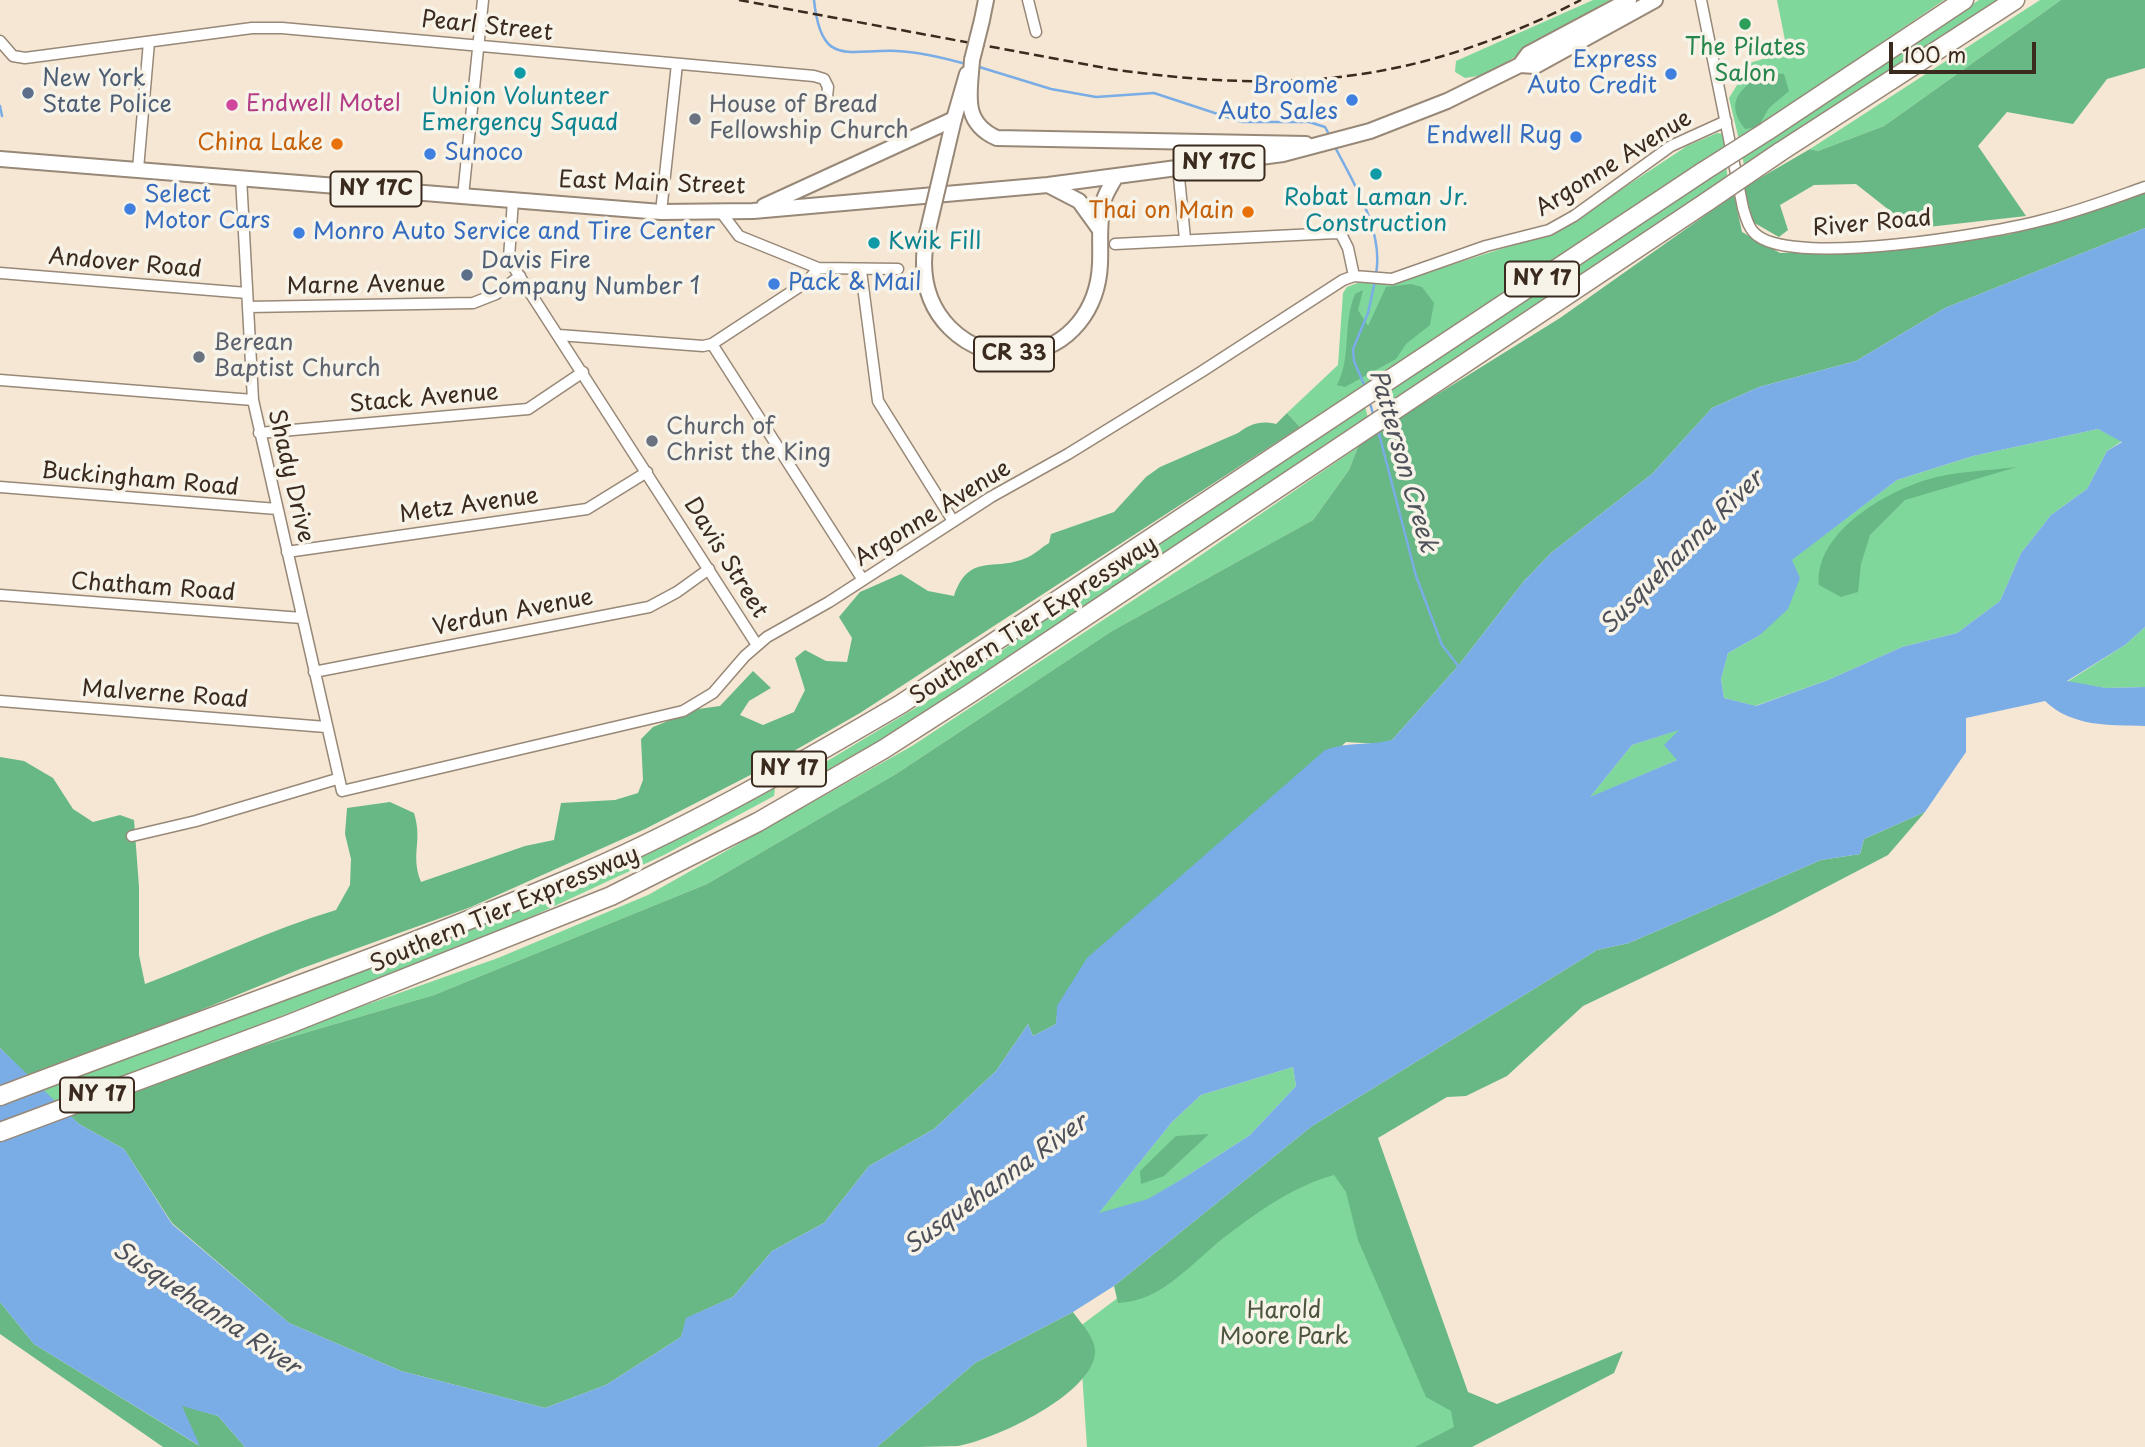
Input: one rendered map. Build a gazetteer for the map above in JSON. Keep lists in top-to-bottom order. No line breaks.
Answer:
{"streets":{"highway":["NY 17","Southern Tier Expressway"],"main road":["NY 17C","East Main Street","CR 33"],"street":["Pearl Street","Argonne Avenue","River Road","Andover Road","Marne Avenue","Stack Avenue","Shady Drive","Buckingham Road","Metz Avenue","Davis Street","Chatham Road","Verdun Avenue","Malverne Road"]},"crossings":[["NY 17C","East Main Street"],["Argonne Avenue","River Road"],["Argonne Avenue","Shady Drive"],["Argonne Avenue","Davis Street"],["East Main Street","CR 33"],["East Main Street","Shady Drive"],["East Main Street","Davis Street"],["Andover Road","Shady Drive"],["Marne Avenue","Shady Drive"],["Marne Avenue","Davis Street"],["Stack Avenue","Shady Drive"],["Stack Avenue","Davis Street"],["Shady Drive","Buckingham Road"],["Shady Drive","Metz Avenue"],["Shady Drive","Chatham Road"],["Shady Drive","Verdun Avenue"],["Shady Drive","Malverne Road"],["Metz Avenue","Davis Street"],["Davis Street","Verdun Avenue"]],"water":["Patterson Creek","Susquehanna River"],"parks":["Harold Moore Park"],"places":["The Pilates Salon","Union Volunteer Emergency Squad","Express Auto Credit","New York State Police","Broome Auto Sales","Endwell Motel","House of Bread Fellowship Church","Endwell Rug","China Lake","Sunoco","Robat Laman Jr. Construction","Select Motor Cars","Thai on Main","Monro Auto Service and Tire Center","Kwik Fill","Davis Fire Company Number 1","Pack & Mail","Berean Baptist Church","Church of Christ the King"],"scale_bar":"100 m"}
